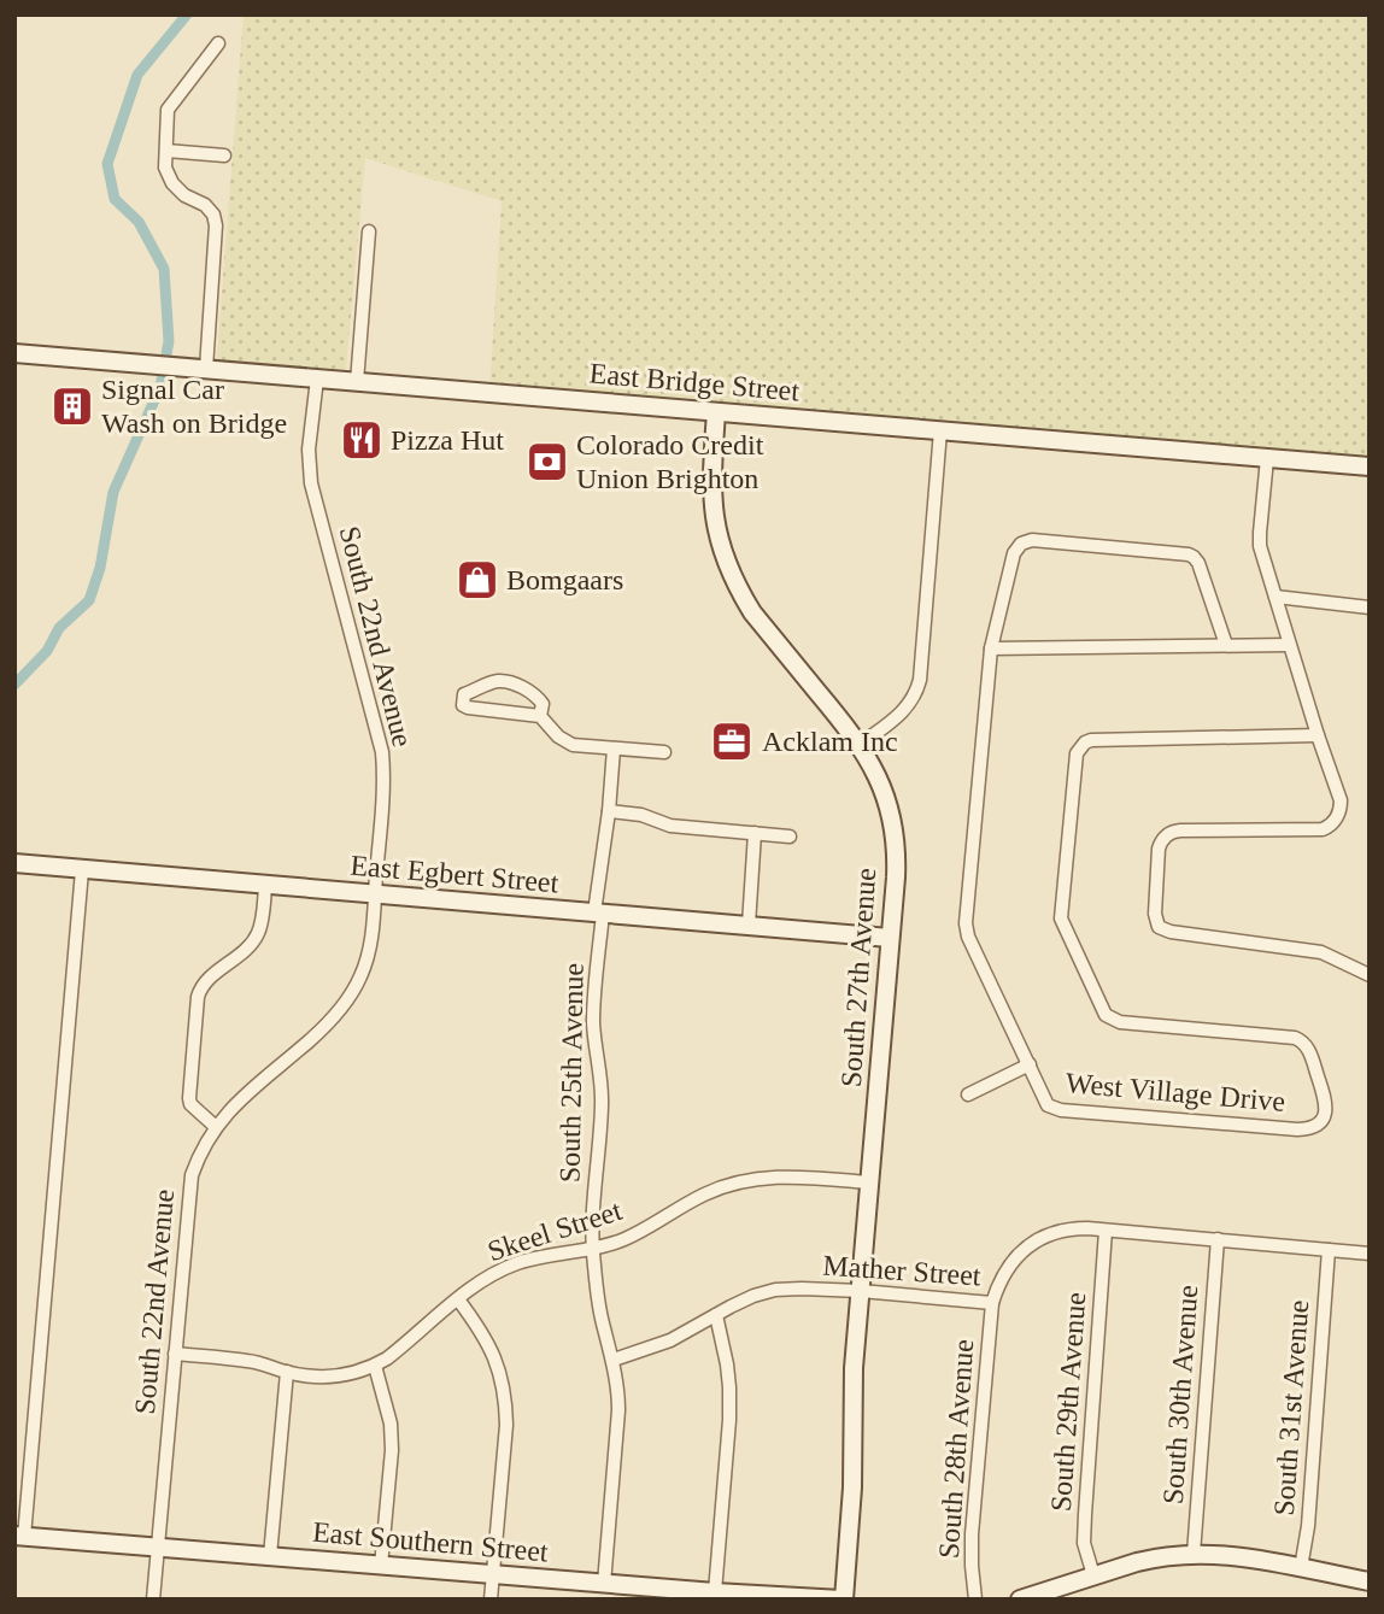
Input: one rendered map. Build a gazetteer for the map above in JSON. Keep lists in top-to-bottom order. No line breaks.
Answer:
{"streets":{"main road":["East Bridge Street","East Egbert Street","South 27th Avenue","East Southern Street"],"street":["South 22nd Avenue","South 25th Avenue","West Village Drive","Skeel Street","Mather Street","South 30th Avenue","South 29th Avenue","South 31st Avenue","South 28th Avenue"]},"crossings":[["East Bridge Street","South 22nd Avenue"],["East Bridge Street","South 27th Avenue"],["South 22nd Avenue","East Egbert Street"],["South 22nd Avenue","Skeel Street"],["South 22nd Avenue","East Southern Street"],["East Egbert Street","South 27th Avenue"],["East Egbert Street","South 25th Avenue"],["South 27th Avenue","Skeel Street"],["South 27th Avenue","Mather Street"],["South 27th Avenue","East Southern Street"],["South 25th Avenue","Skeel Street"],["South 25th Avenue","Mather Street"],["South 25th Avenue","East Southern Street"],["Mather Street","South 30th Avenue"],["Mather Street","South 29th Avenue"],["Mather Street","South 31st Avenue"],["Mather Street","South 28th Avenue"]],"places":{"building":["Signal Car Wash on Bridge"],"restaurant":["Pizza Hut"],"bank":["Colorado Credit Union Brighton"],"shop":["Bomgaars"],"office":["Acklam Inc"]}}
